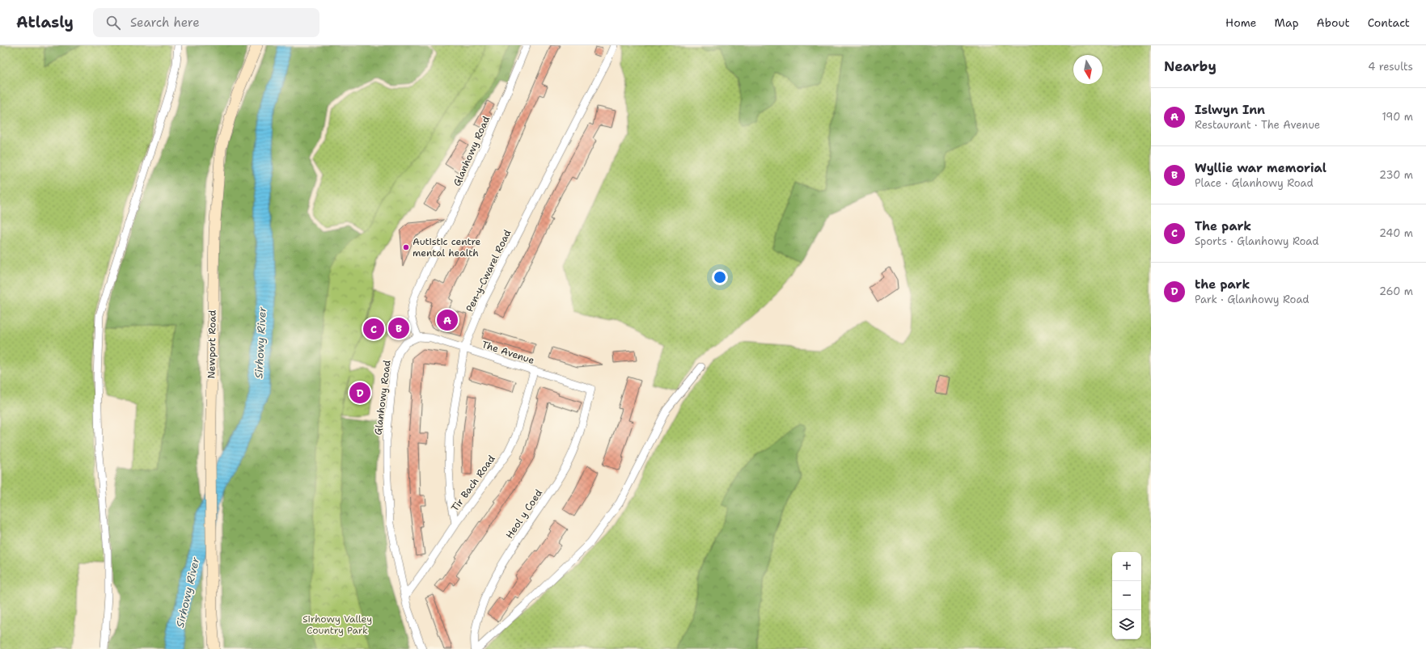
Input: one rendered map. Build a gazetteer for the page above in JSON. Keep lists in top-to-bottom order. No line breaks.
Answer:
{"streets":{"main road":["Newport Road"],"street":["Glanhowy Road","Pen-y-Cwarel Road","The Avenue","Tir Bach Road","Heol y Coed"]},"crossings":[["Glanhowy Road","The Avenue"],["Glanhowy Road","Tir Bach Road"],["Pen-y-Cwarel Road","The Avenue"],["Pen-y-Cwarel Road","Tir Bach Road"],["The Avenue","Tir Bach Road"],["The Avenue","Heol y Coed"]],"water":["Sirhowy River"],"parks":["Sirhowy Valley Country Park"],"places":["Autistic centre mental health"],"north":"bottom","page":{"header":"Atlasly","search":"Search here","nav":["Home","Map","About","Contact"],"heading":["Nearby","4 results"],"list":[{"mark":"A","name":"Islwyn Inn","note":"Restaurant · The Avenue","value":"190 m"},{"mark":"B","name":"Wyllie war memorial","note":"Place · Glanhowy Road","value":"230 m"},{"mark":"C","name":"The park","note":"Sports · Glanhowy Road","value":"240 m"},{"mark":"D","name":"the park","note":"Park · Glanhowy Road","value":"260 m"}],"pins":["A","B","C","D"],"map_buttons":["+","−"]}}
